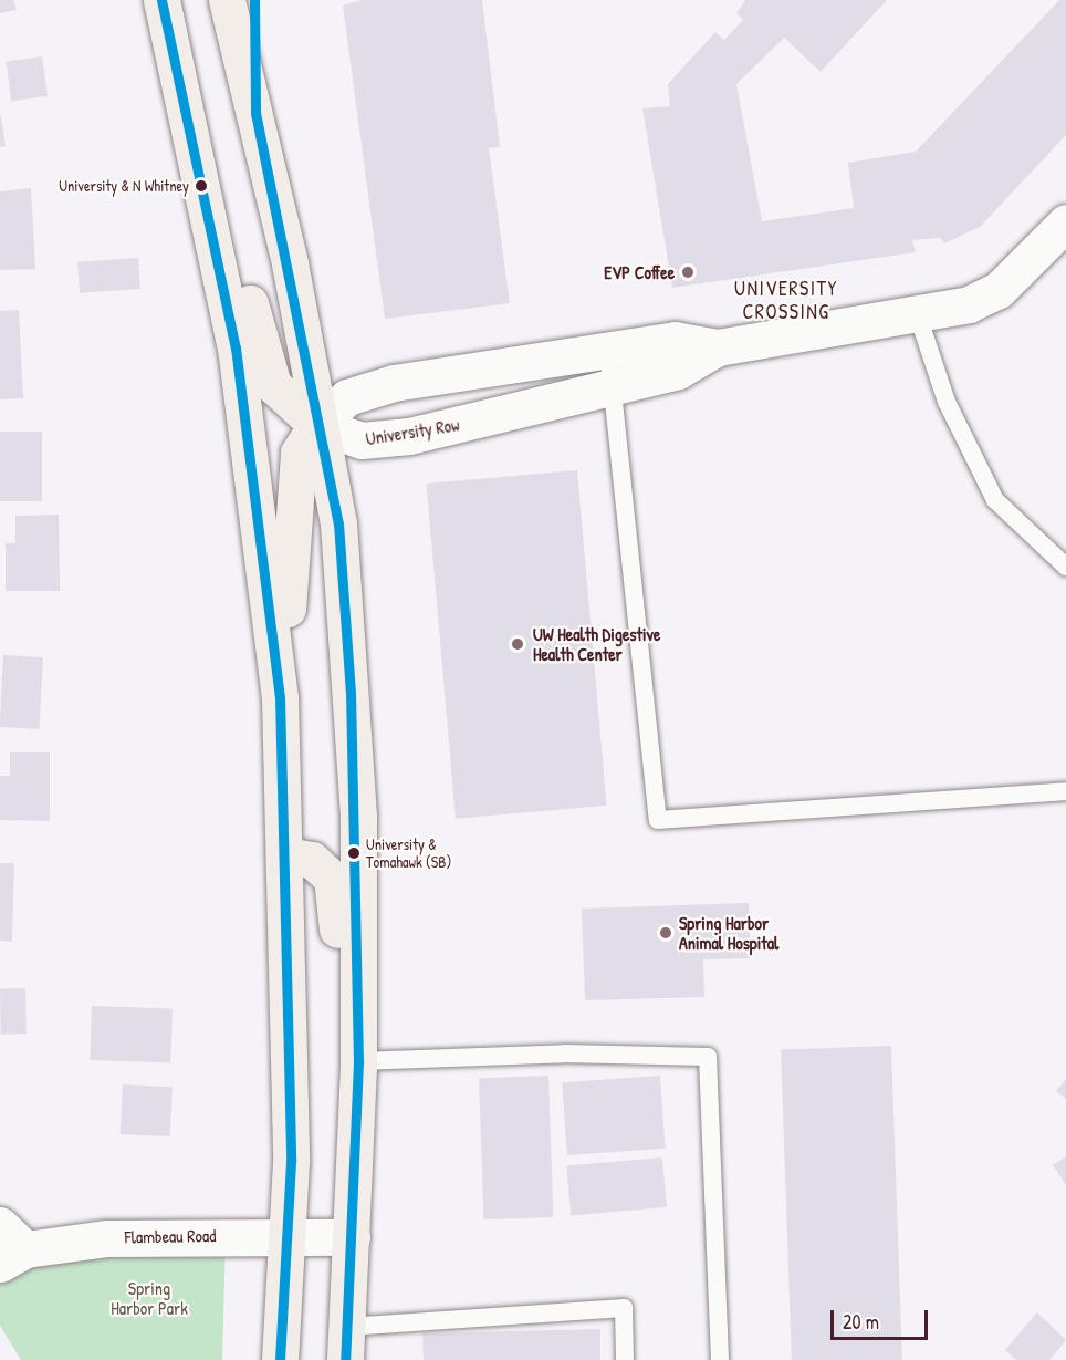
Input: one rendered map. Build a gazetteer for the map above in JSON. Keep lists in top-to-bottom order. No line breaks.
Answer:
{"streets":{"street":["University Row","Flambeau Road"]},"districts":["UNIVERSITY CROSSING"],"parks":["Spring Harbor Park"],"places":["University & N Whitney","EVP Coffee","UW Health Digestive Health Center","University & Tomahawk (SB)","Spring Harbor Animal Hospital"],"scale_bar":"20 m"}
